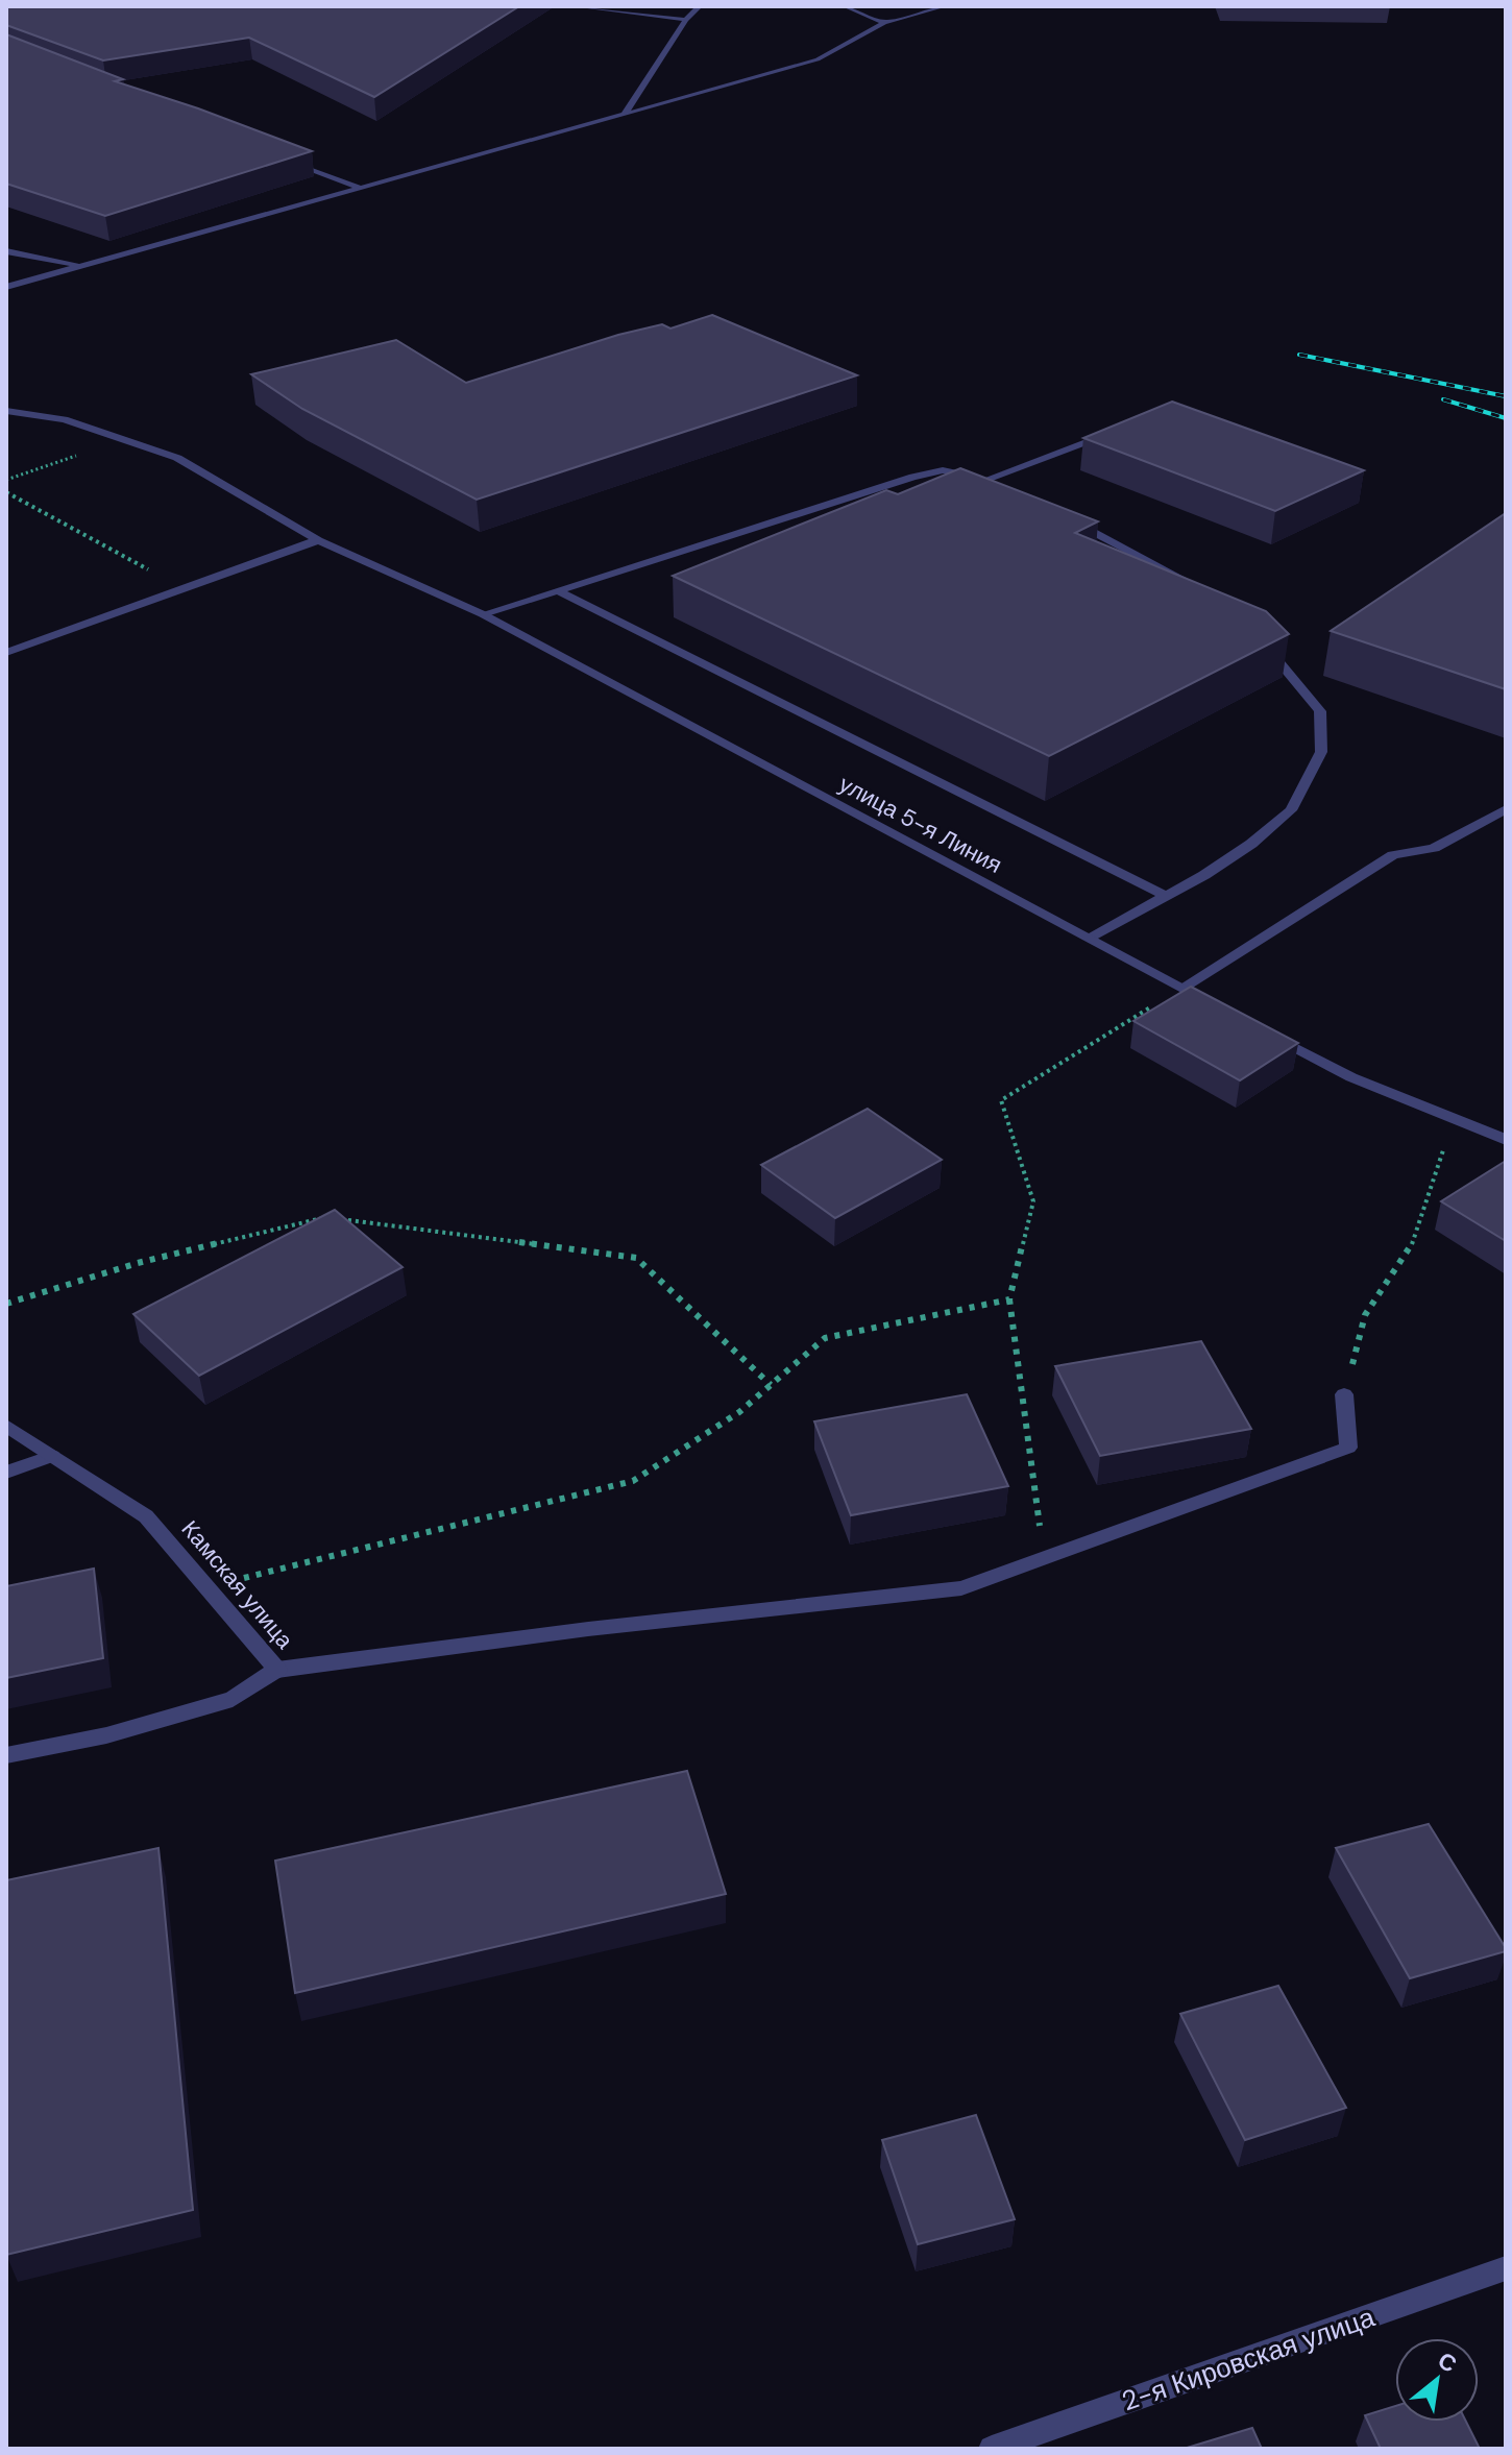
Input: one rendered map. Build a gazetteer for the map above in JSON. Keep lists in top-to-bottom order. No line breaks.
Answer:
{"streets":{"street":["улица 5-я Линия","Камская улица","2-я Кировская улица"]},"north":"top right"}
